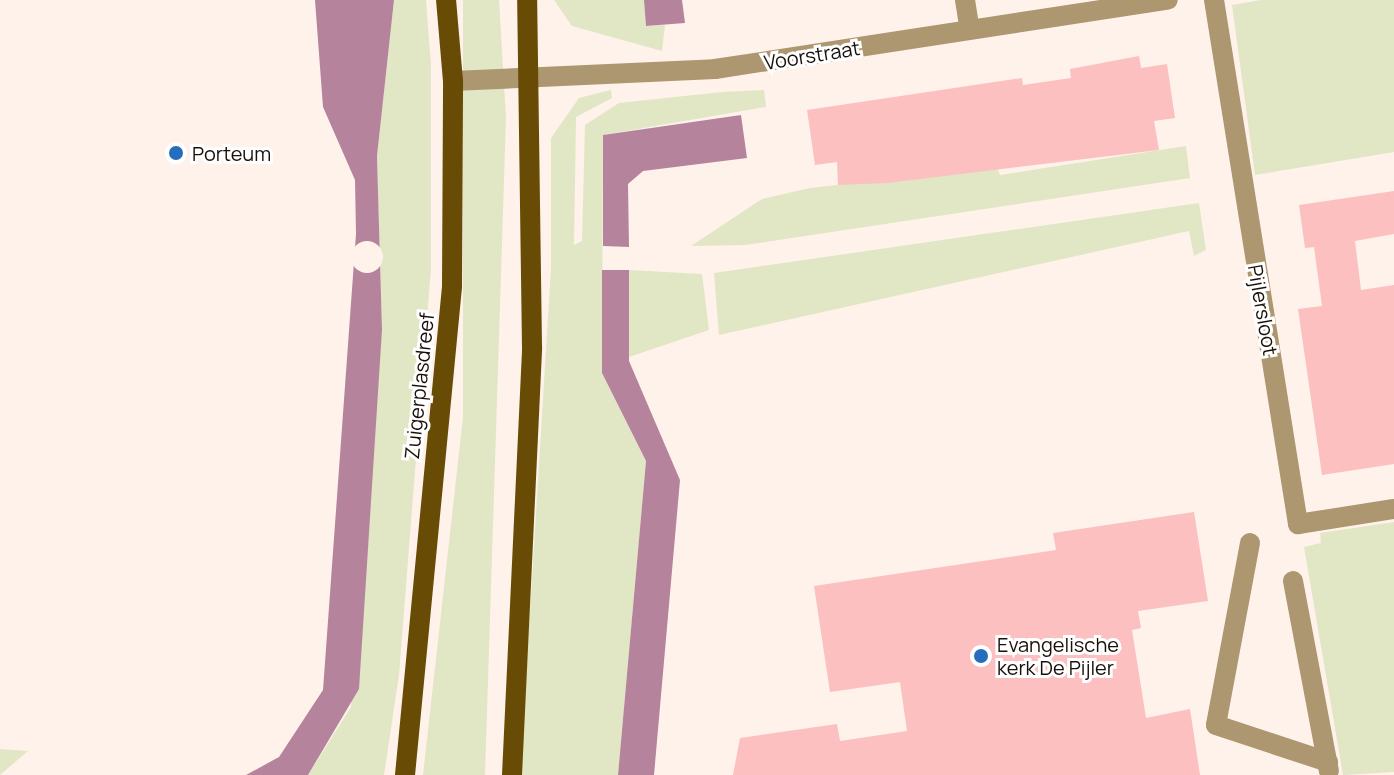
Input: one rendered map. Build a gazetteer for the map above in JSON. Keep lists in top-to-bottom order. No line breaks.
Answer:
{"streets":{"main road":["Zuigerplasdreef"],"street":["Voorstraat","Pijlersloot"]},"crossings":[["Voorstraat","Zuigerplasdreef"]],"places":["Porteum","Evangelische kerk De Pijler"]}
